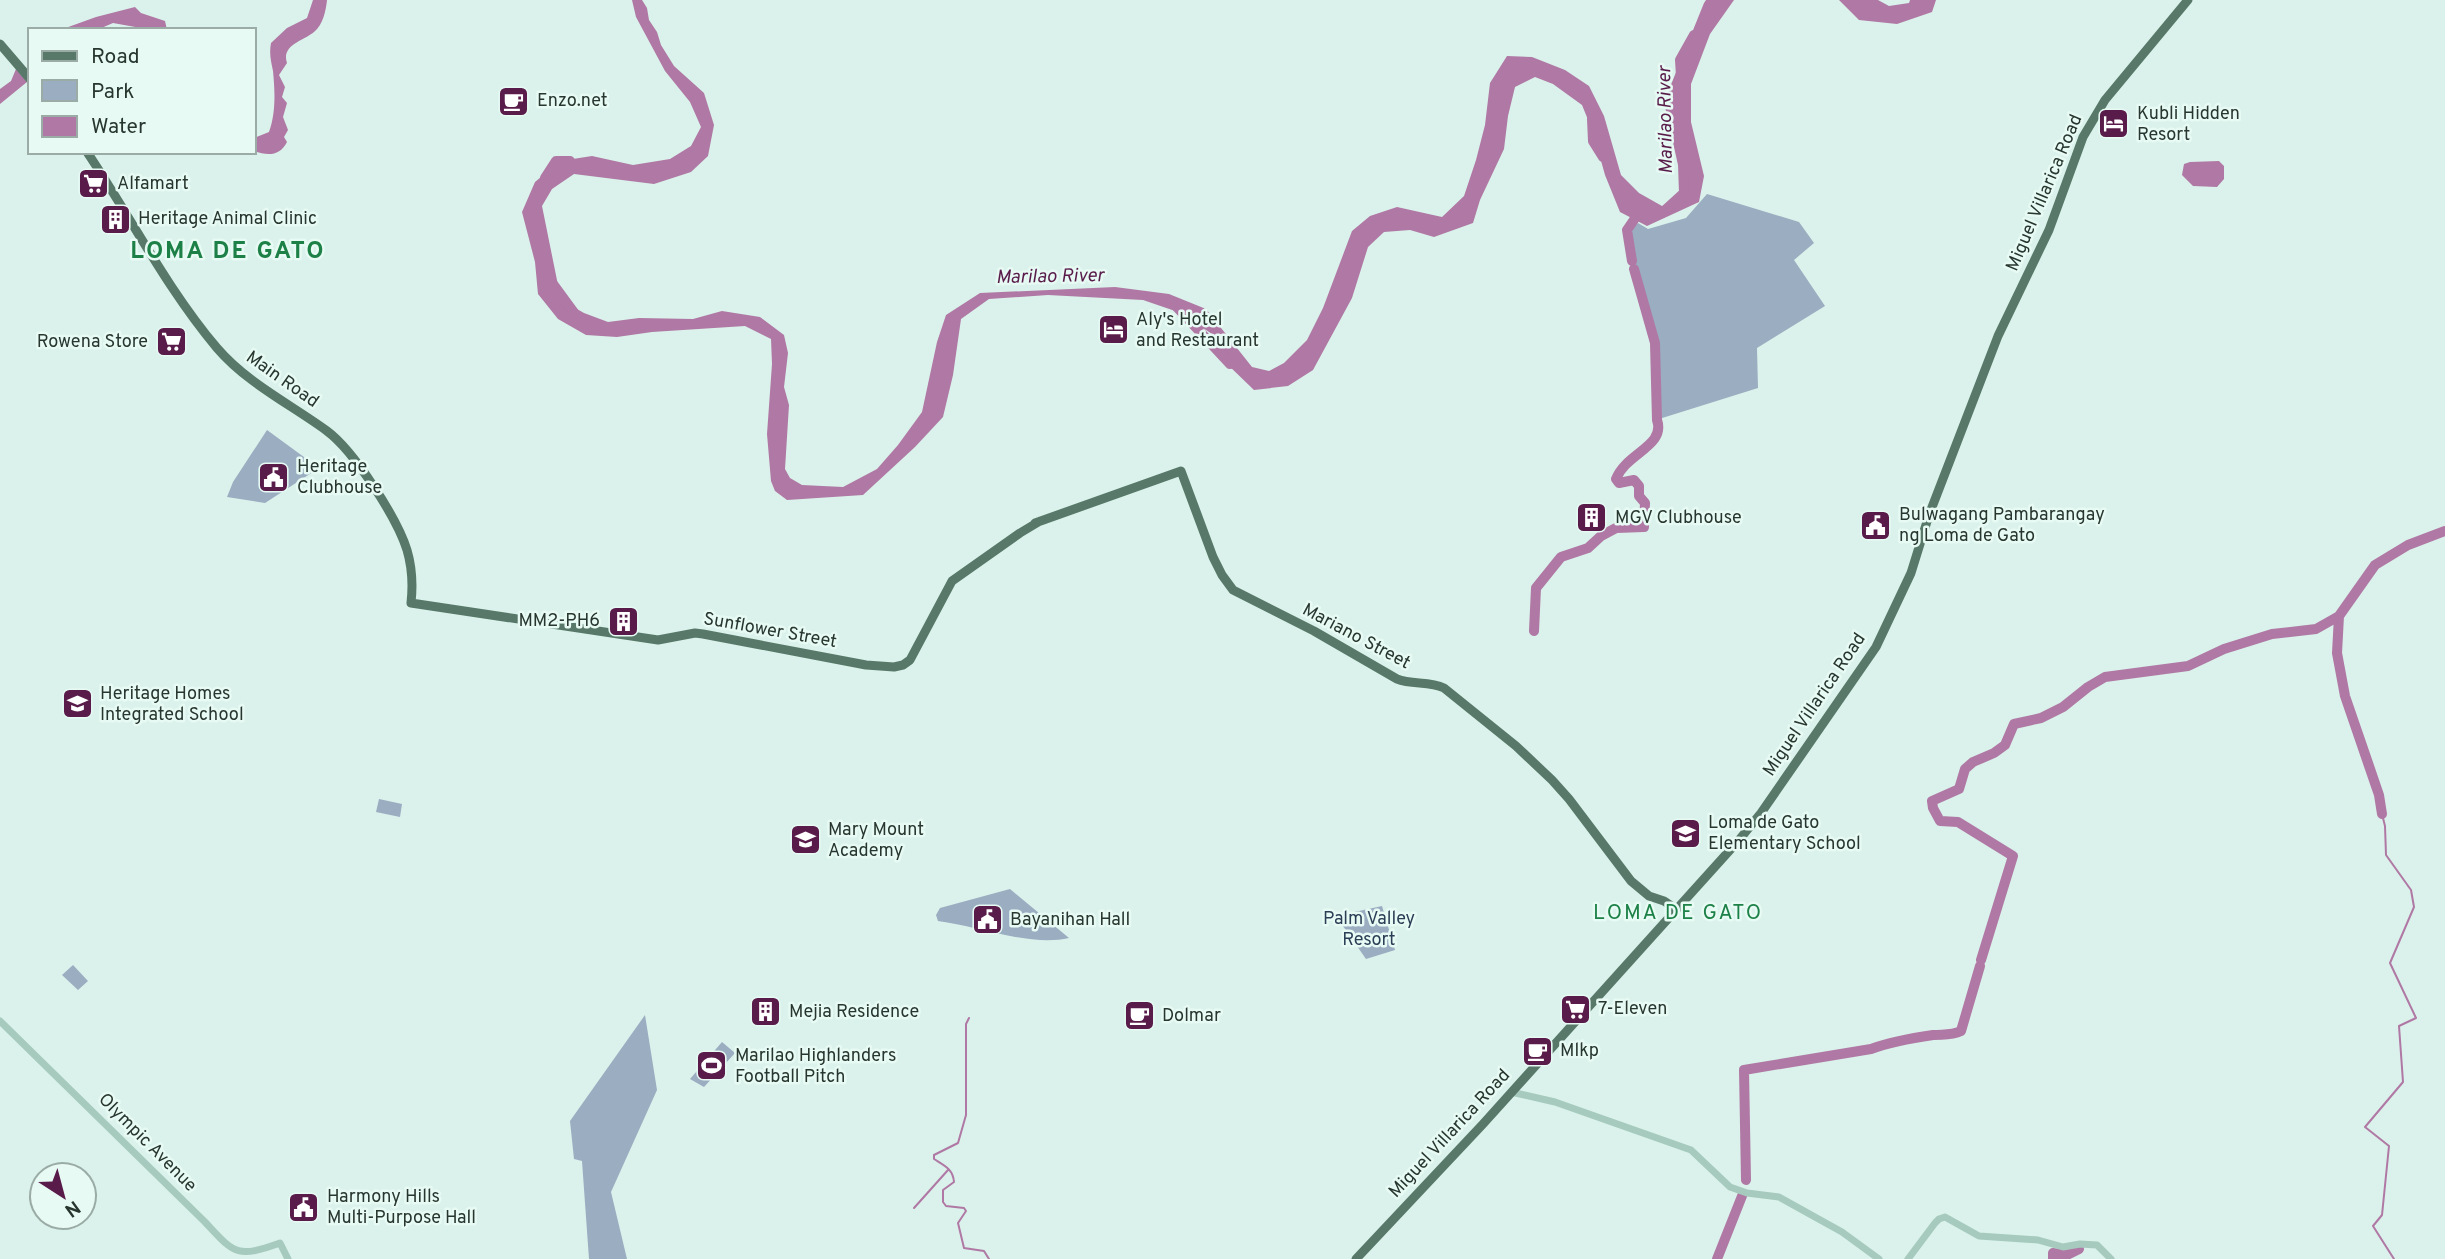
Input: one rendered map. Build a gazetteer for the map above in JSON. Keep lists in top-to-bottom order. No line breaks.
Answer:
{"streets":{"main road":["Miguel Villarica Road","Main Road","Sunflower Street","Mariano Street"],"street":["Olympic Avenue"]},"crossings":[["Miguel Villarica Road","Mariano Street"],["Main Road","Sunflower Street"],["Sunflower Street","Mariano Street"]],"districts":["LOMA DE GATO","LOMA DE GATO"],"water":["Marilao River"],"parks":["Palm Valley Resort"],"places":{"cafe":["Enzo.net","Dolmar","Mlkp"],"hotel":["Kubli Hidden Resort","Aly's Hotel and Restaurant"],"supermarket":["Alfamart","Rowena Store","7-Eleven"],"building":["Heritage Animal Clinic","MGV Clubhouse","MM2-PH6","Mejia Residence"],"public building":["Heritage Clubhouse","Bulwagang Pambarangay ng Loma de Gato","Bayanihan Hall","Harmony Hills Multi-Purpose Hall"],"school or university":["Heritage Homes Integrated School","Loma de Gato Elementary School","Mary Mount Academy"],"sports":["Marilao Highlanders Football Pitch"]},"legend":["Road","Park","Water"],"north":"bottom right"}
